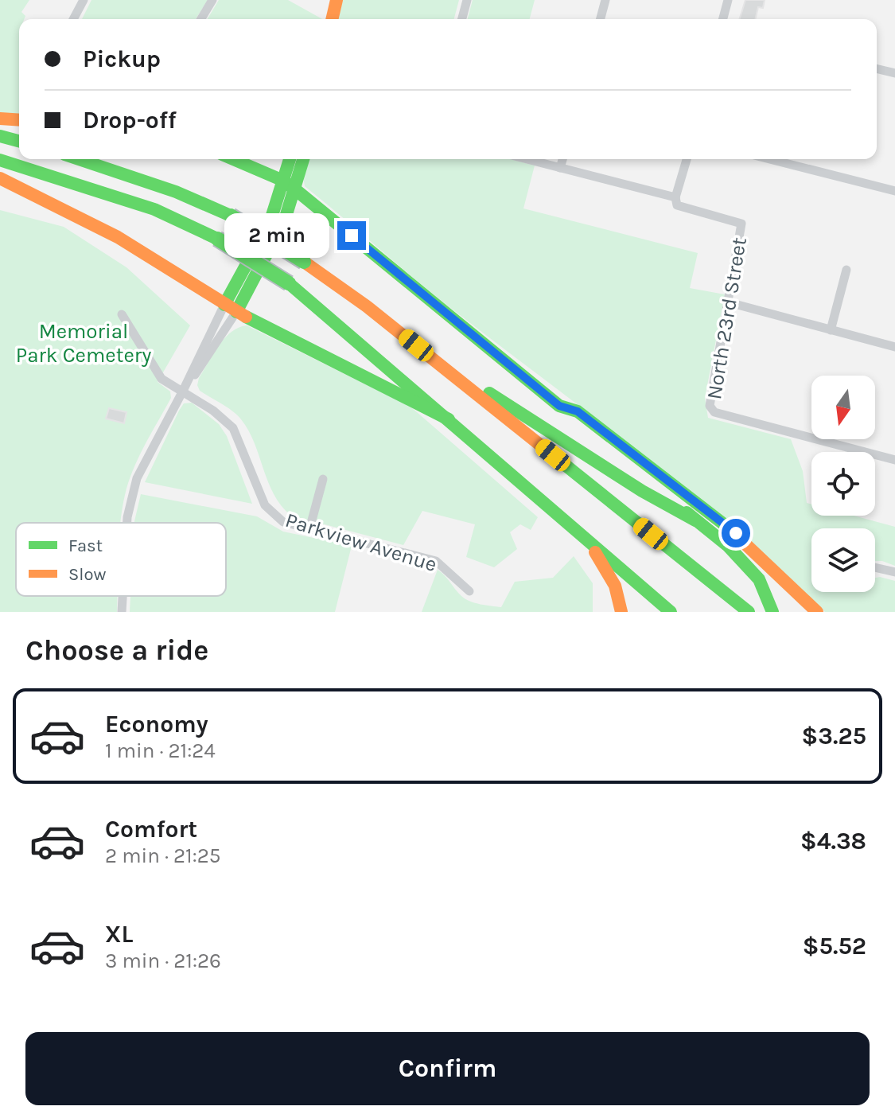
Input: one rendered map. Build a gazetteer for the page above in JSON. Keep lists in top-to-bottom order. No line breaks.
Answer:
{"streets":{"street":["North 23rd Street","Parkview Avenue"]},"parks":["Memorial Park Cemetery"],"legend":["Fast","Slow"],"north":"bottom","page":{"banner":["Pickup","Drop-off"],"bubble":"2 min","heading":"Choose a ride","list":[{"name":"Economy","note":"1 min · 21:24","value":"$3.25"},{"name":"Comfort","note":"2 min · 21:25","value":"$4.38"},{"name":"XL","note":"3 min · 21:26","value":"$5.52"}],"buttons":"Confirm"}}
